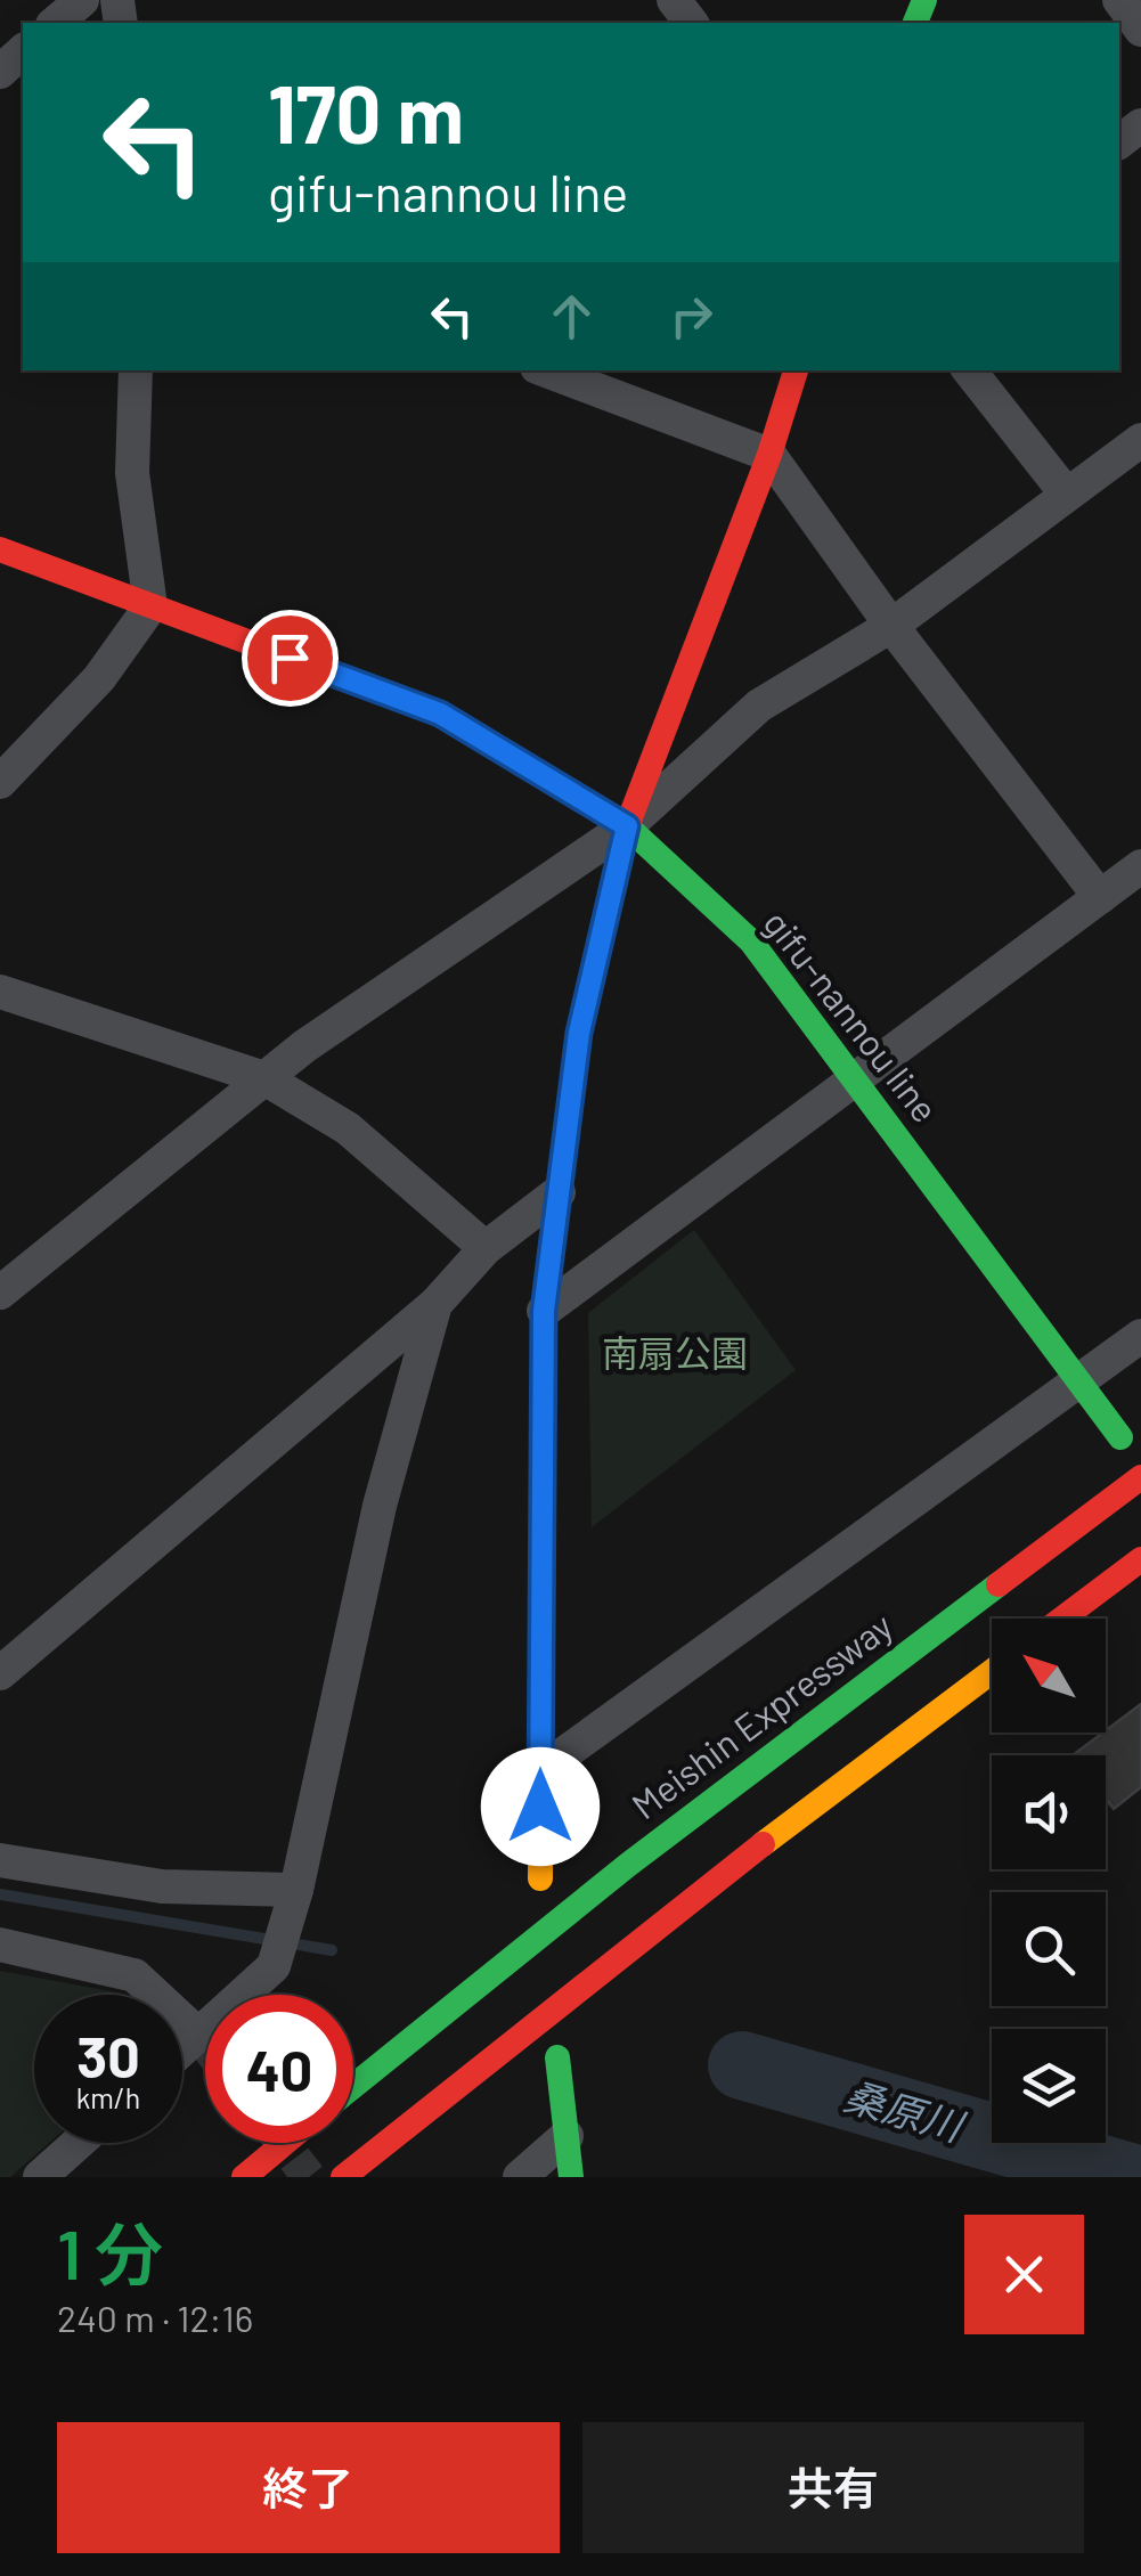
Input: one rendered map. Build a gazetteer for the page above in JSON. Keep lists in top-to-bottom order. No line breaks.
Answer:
{"streets":{"main road":["gifu-nannou line","Meishin Expressway"]},"water":["桑原川"],"parks":["南扇公園"],"north":"top left","page":{"turn":["170 m","gifu-nannou line"],"speed":"30 km/h","limit":"40","heading":["1 分","240 m · 12:16"],"buttons":["終了","共有"]}}
